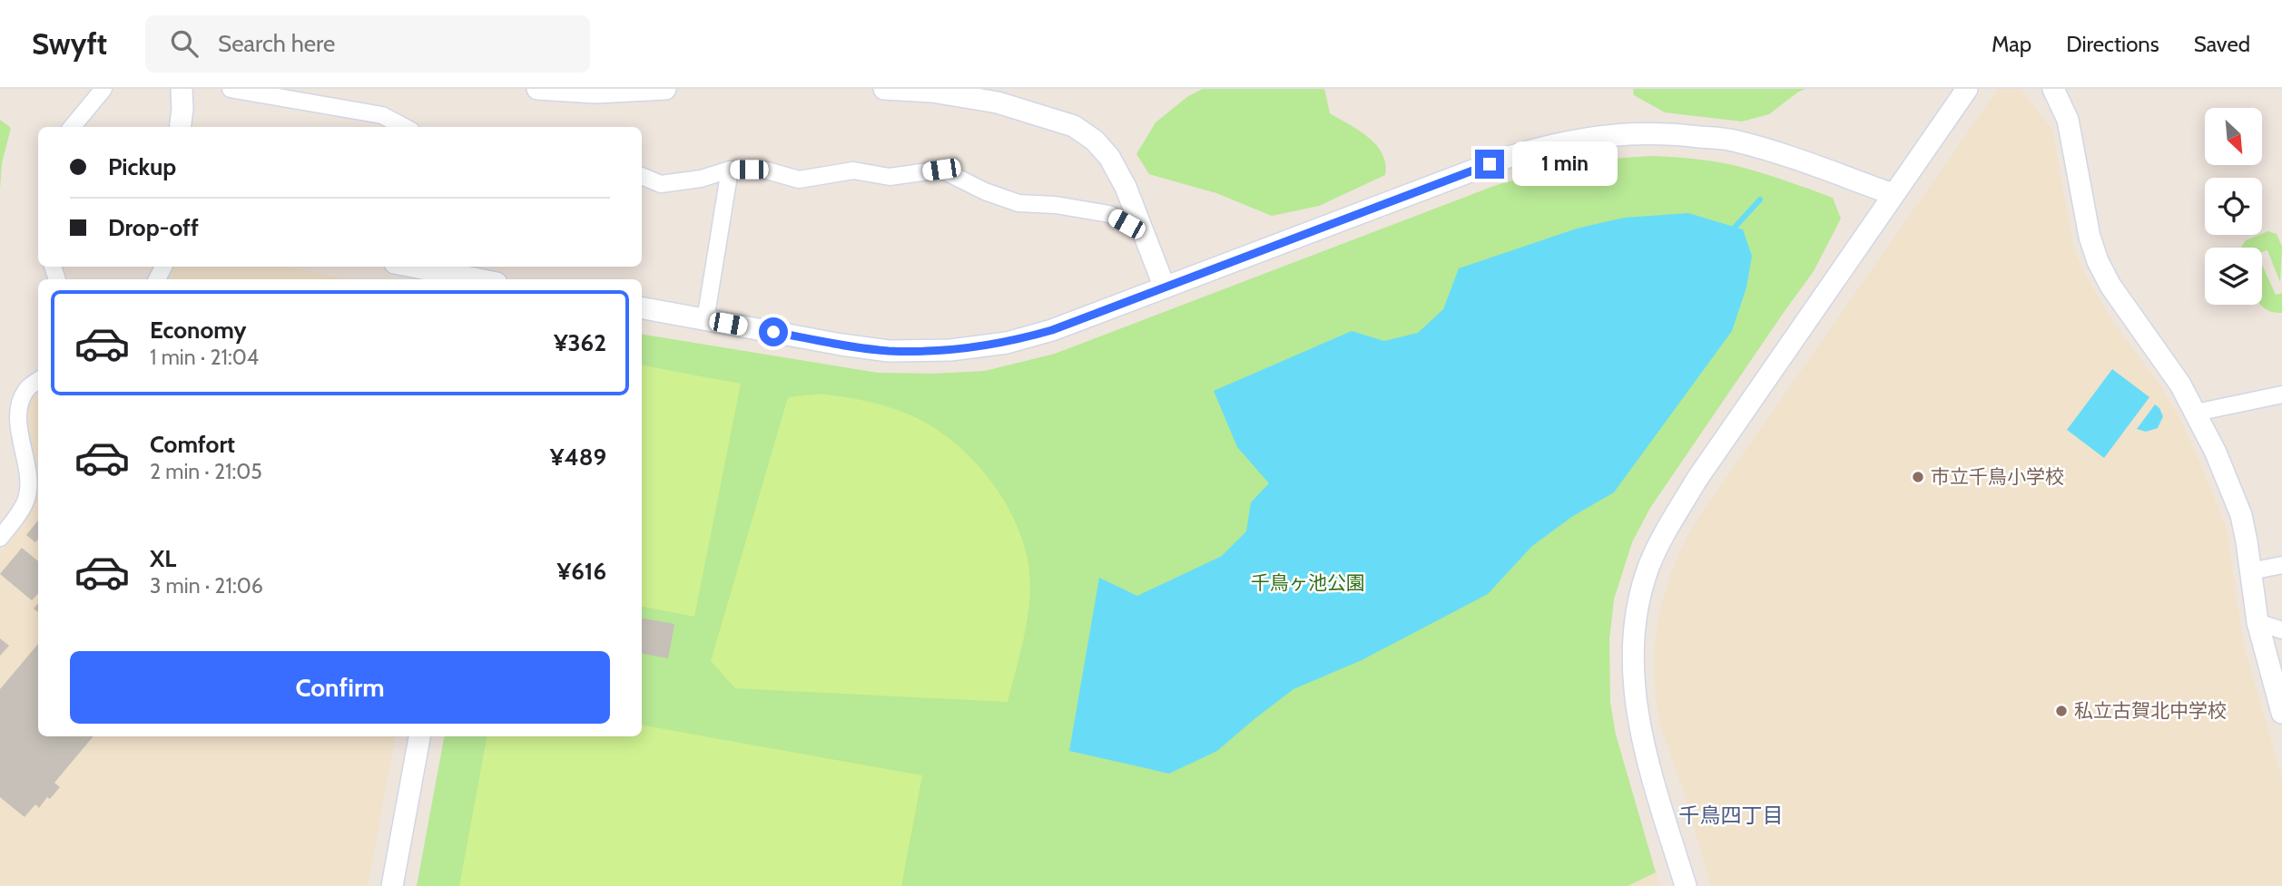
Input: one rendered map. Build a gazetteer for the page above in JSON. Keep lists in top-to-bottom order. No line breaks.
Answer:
{"districts":["千鳥四丁目"],"parks":["千鳥ヶ池公園"],"places":["市立千鳥小学校","私立古賀北中学校"],"north":"bottom right","page":{"header":"Swyft","search":"Search here","nav":["Map","Directions","Saved"],"banner":["Pickup","Drop-off"],"bubble":"1 min","list":[{"name":"Economy","note":"1 min · 21:04","value":"¥362"},{"name":"Comfort","note":"2 min · 21:05","value":"¥489"},{"name":"XL","note":"3 min · 21:06","value":"¥616"}],"buttons":"Confirm"}}
